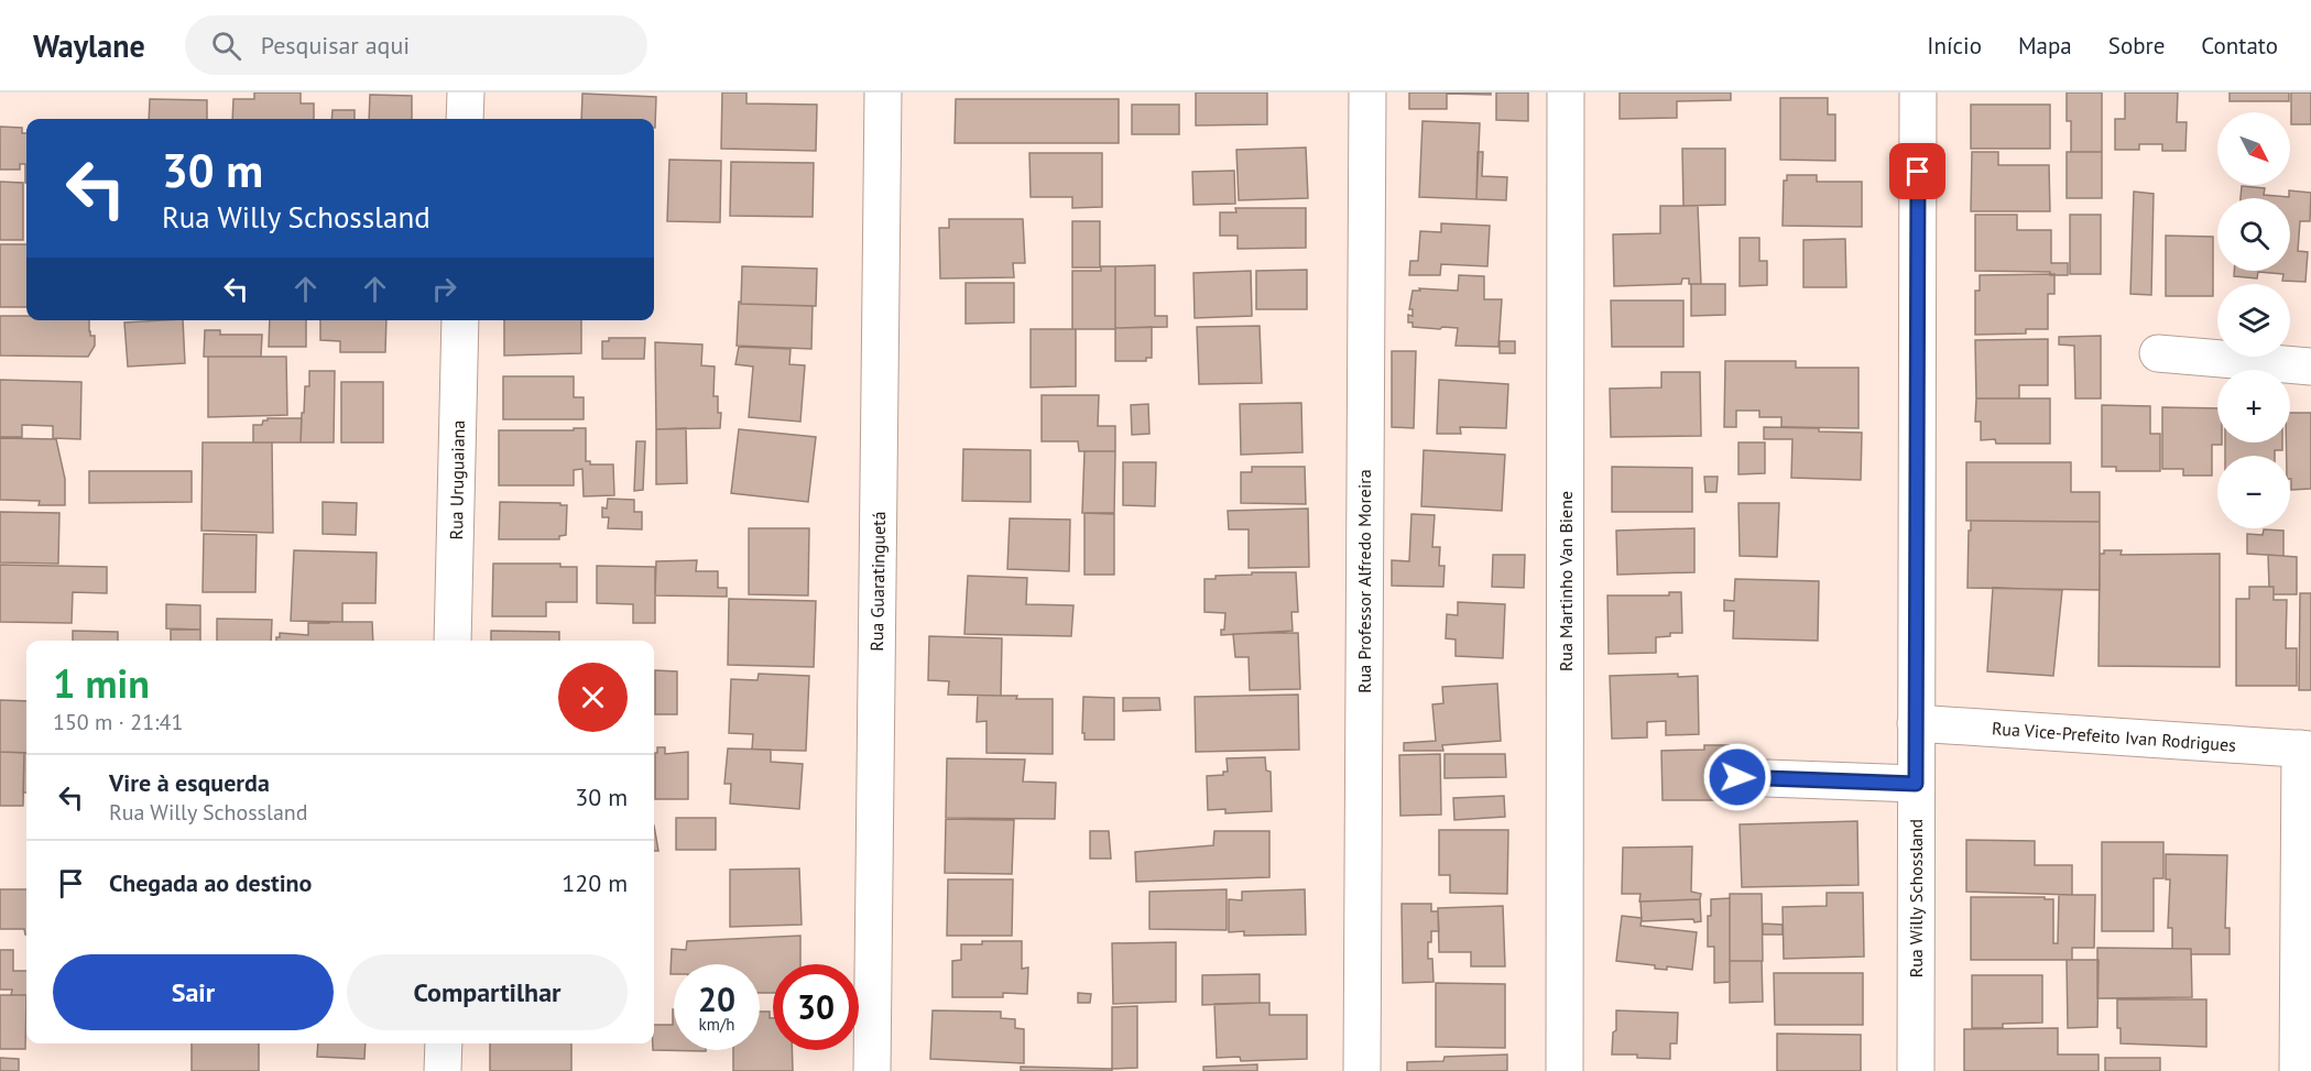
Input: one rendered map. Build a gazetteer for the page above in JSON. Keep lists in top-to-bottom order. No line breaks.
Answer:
{"streets":{"street":["Rua Uruguaiana","Rua Guaratinguetá","Rua Professor Alfredo Moreira","Rua Martinho Van Biene","Rua Vice-Prefeito Ivan Rodrigues","Rua Willy Schossland"]},"crossings":[["Rua Vice-Prefeito Ivan Rodrigues","Rua Willy Schossland"]],"north":"bottom right","page":{"header":"Waylane","search":"Pesquisar aqui","nav":["Início","Mapa","Sobre","Contato"],"map_buttons":["+","−"],"turn":["30 m","Rua Willy Schossland"],"heading":["1 min","150 m · 21:41"],"list":[{"name":"Vire à esquerda","note":"Rua Willy Schossland","value":"30 m"},{"name":"Chegada ao destino","value":"120 m"}],"buttons":["Sair","Compartilhar"],"speed":"20 km/h","limit":"30"}}
